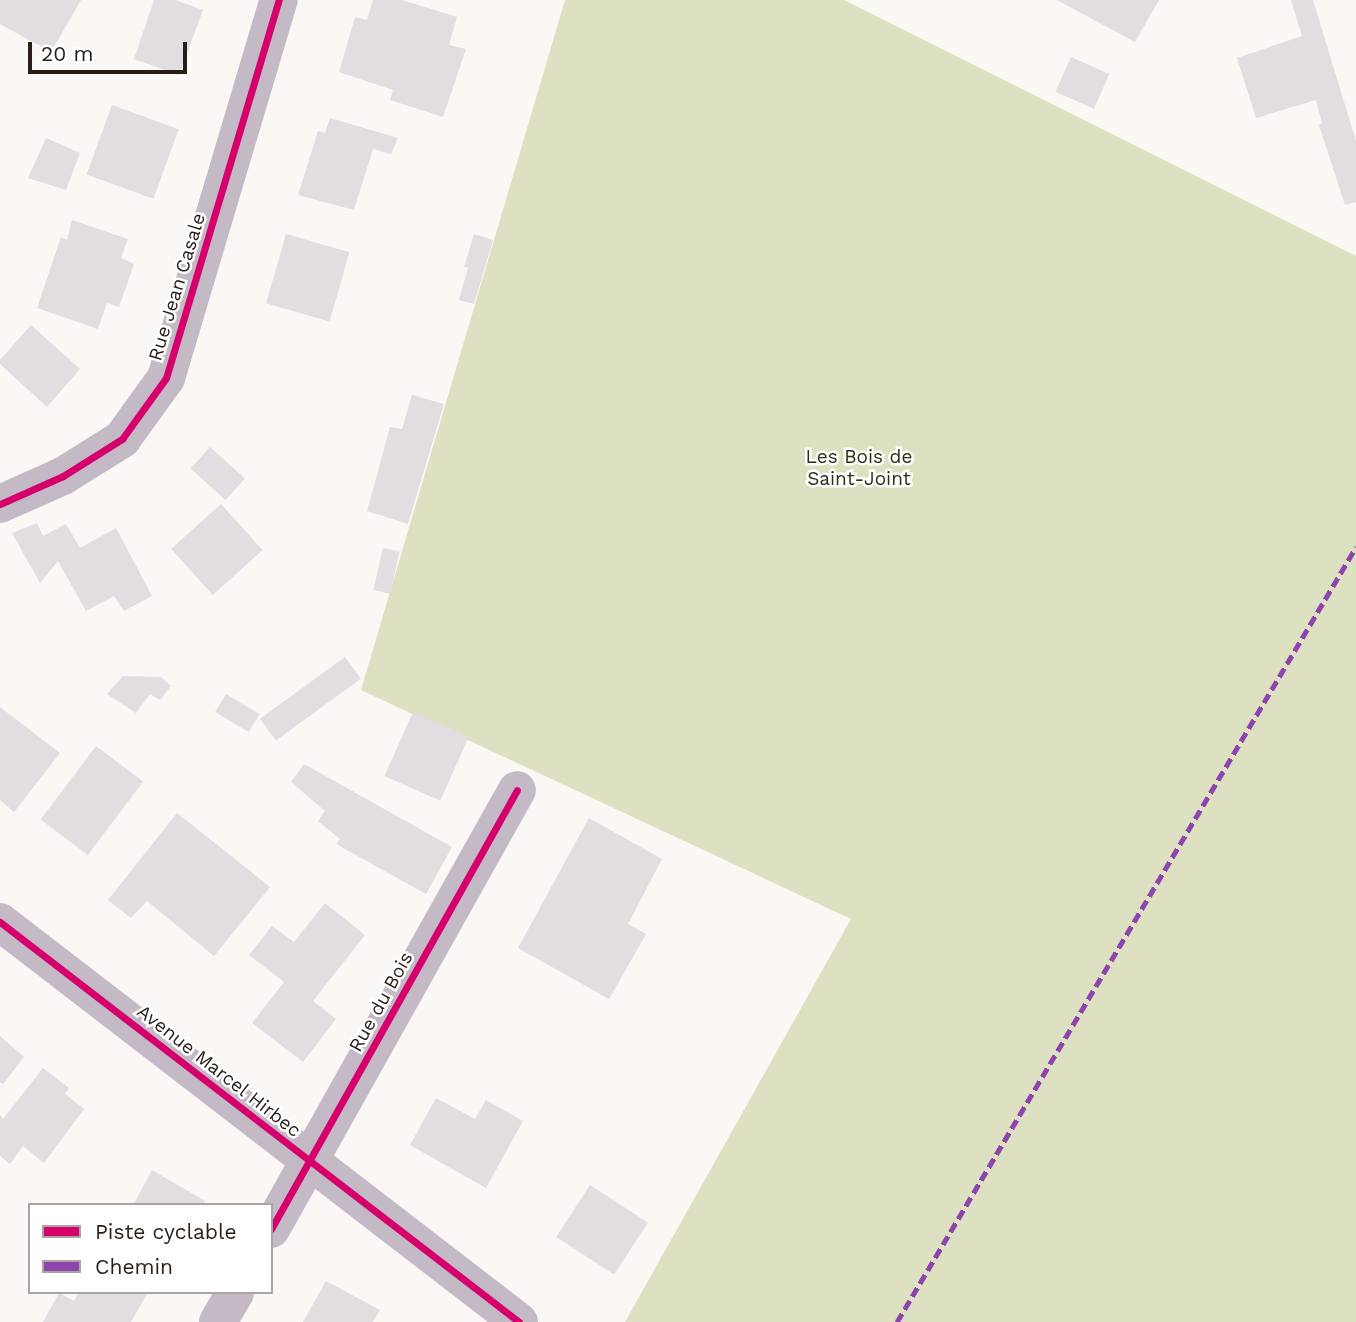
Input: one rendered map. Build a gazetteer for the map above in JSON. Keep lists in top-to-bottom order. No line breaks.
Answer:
{"streets":{"street":["Rue Jean Casale","Rue du Bois","Avenue Marcel Hirbec"]},"crossings":[["Rue du Bois","Avenue Marcel Hirbec"]],"parks":["Les Bois de Saint-Joint"],"legend":["Piste cyclable","Chemin"],"scale_bar":"20 m"}
